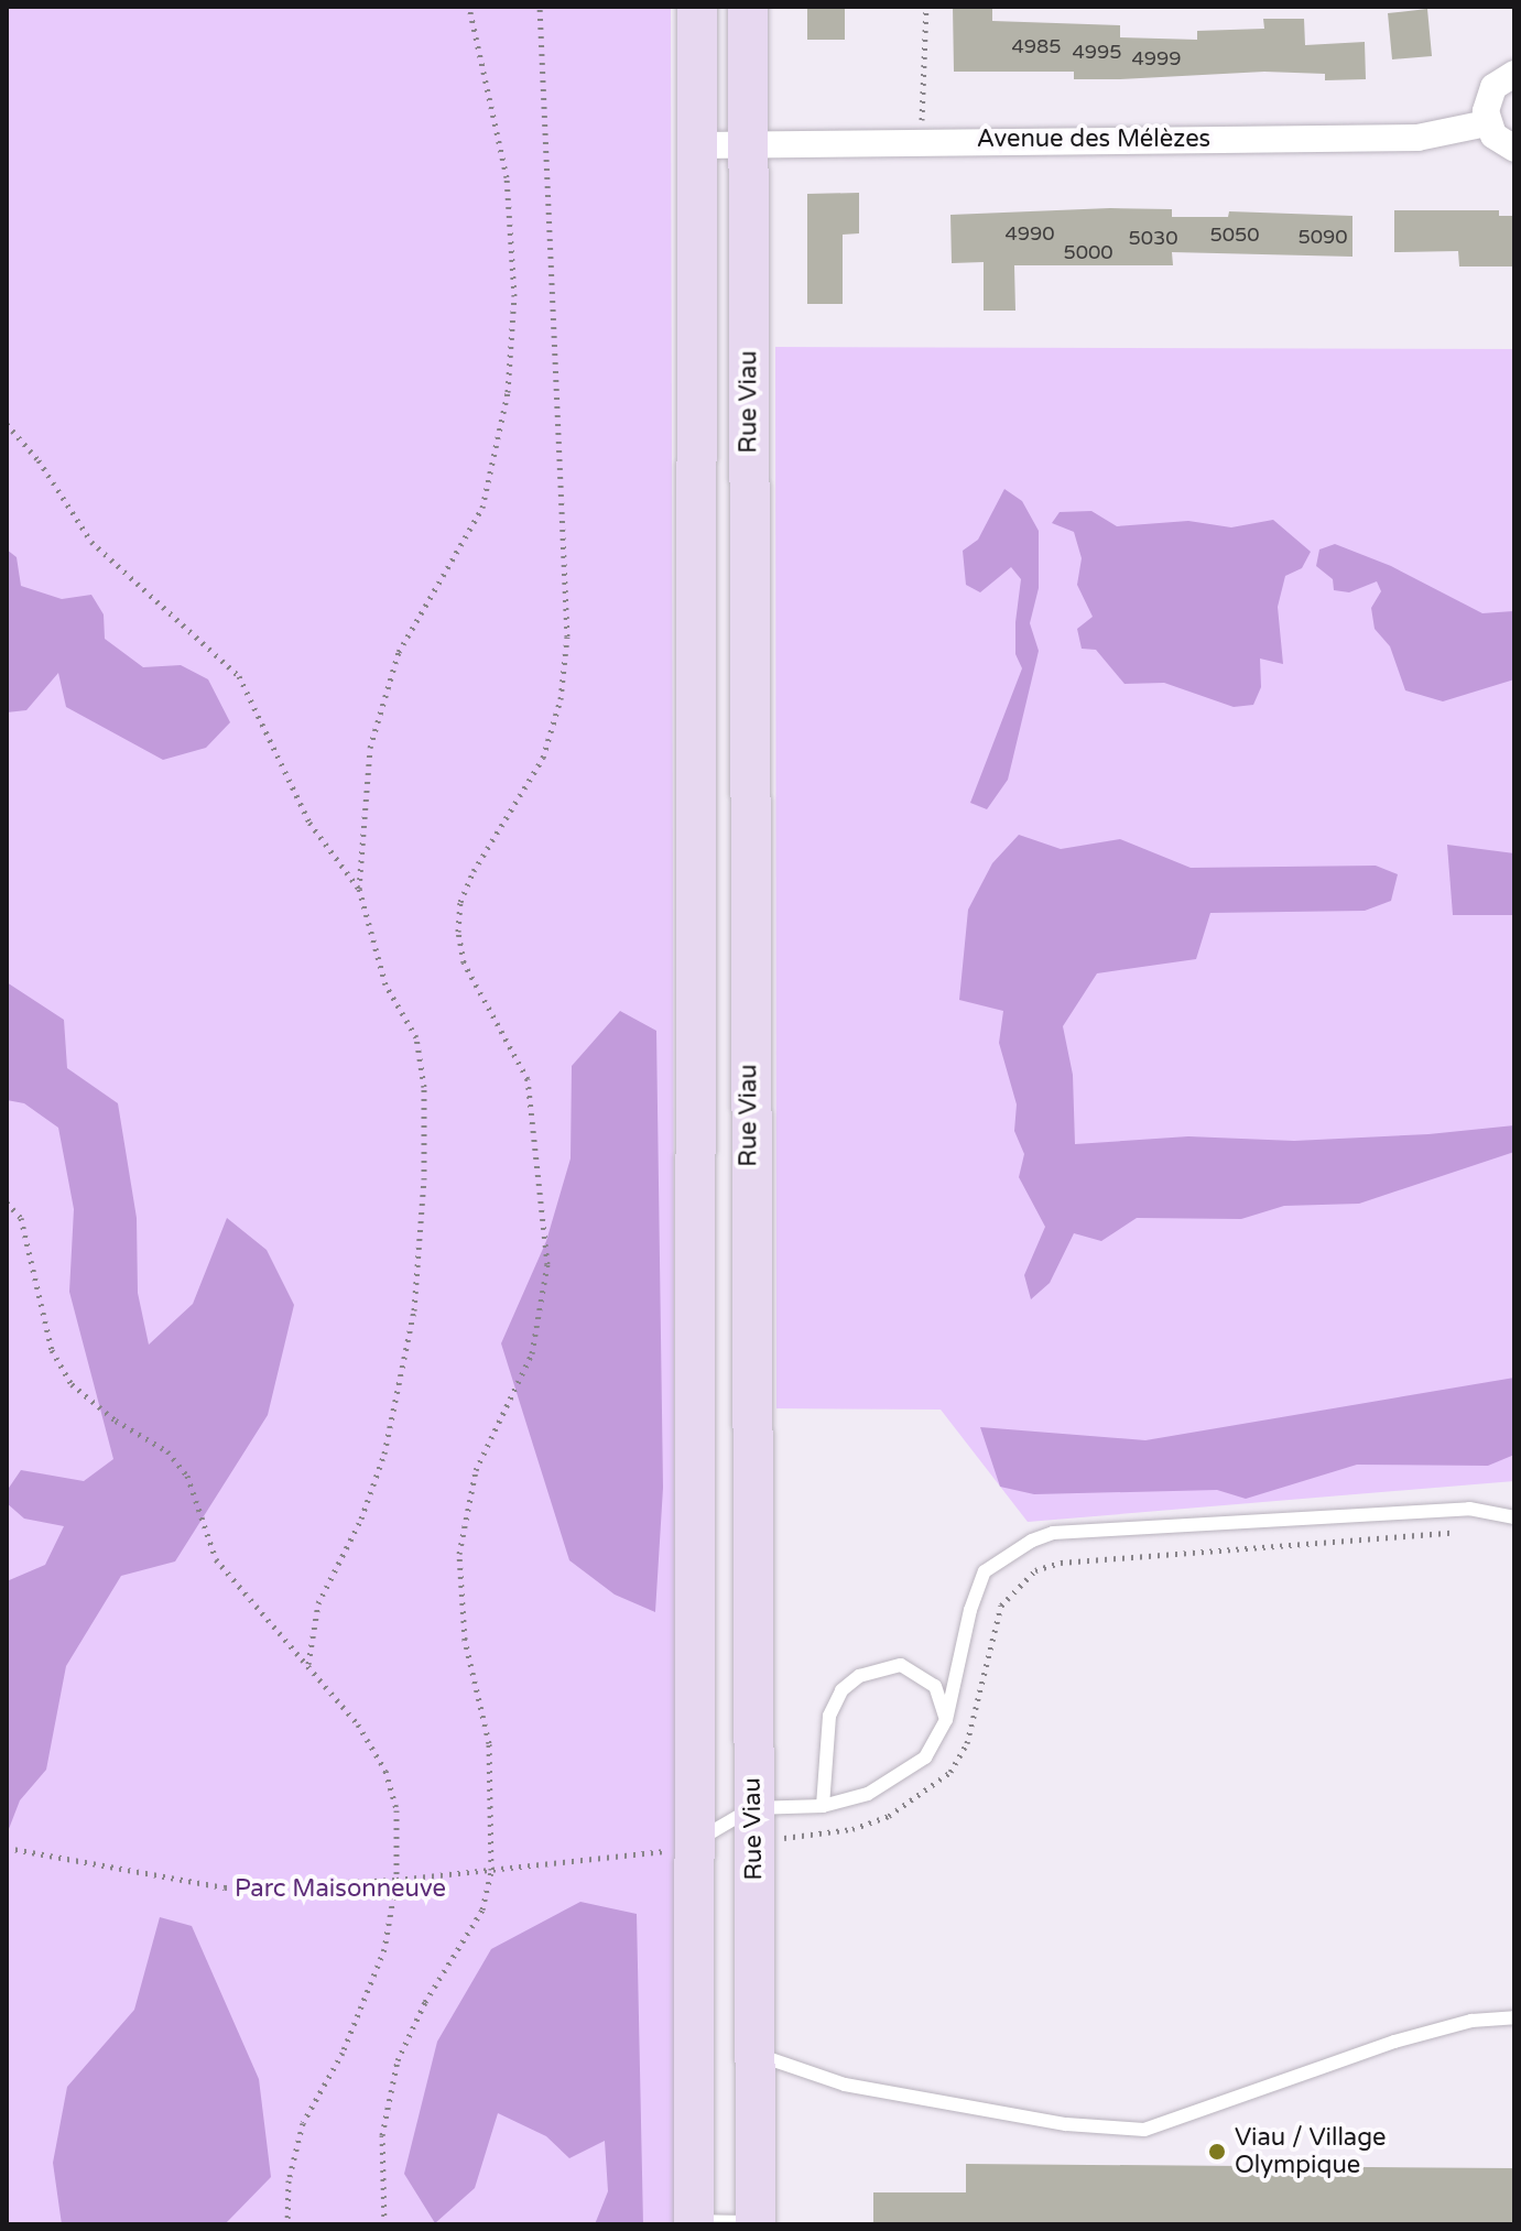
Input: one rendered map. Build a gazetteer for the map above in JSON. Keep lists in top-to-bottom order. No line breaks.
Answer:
{"streets":{"main road":["Rue Viau"],"street":["Avenue des Mélèzes"]},"crossings":[["Avenue des Mélèzes","Rue Viau"]],"parks":["Parc Maisonneuve"],"places":["Viau / Village Olympique"],"house_numbers":["4985","4995","4999","4990","5050","5090","5030","5000"]}
